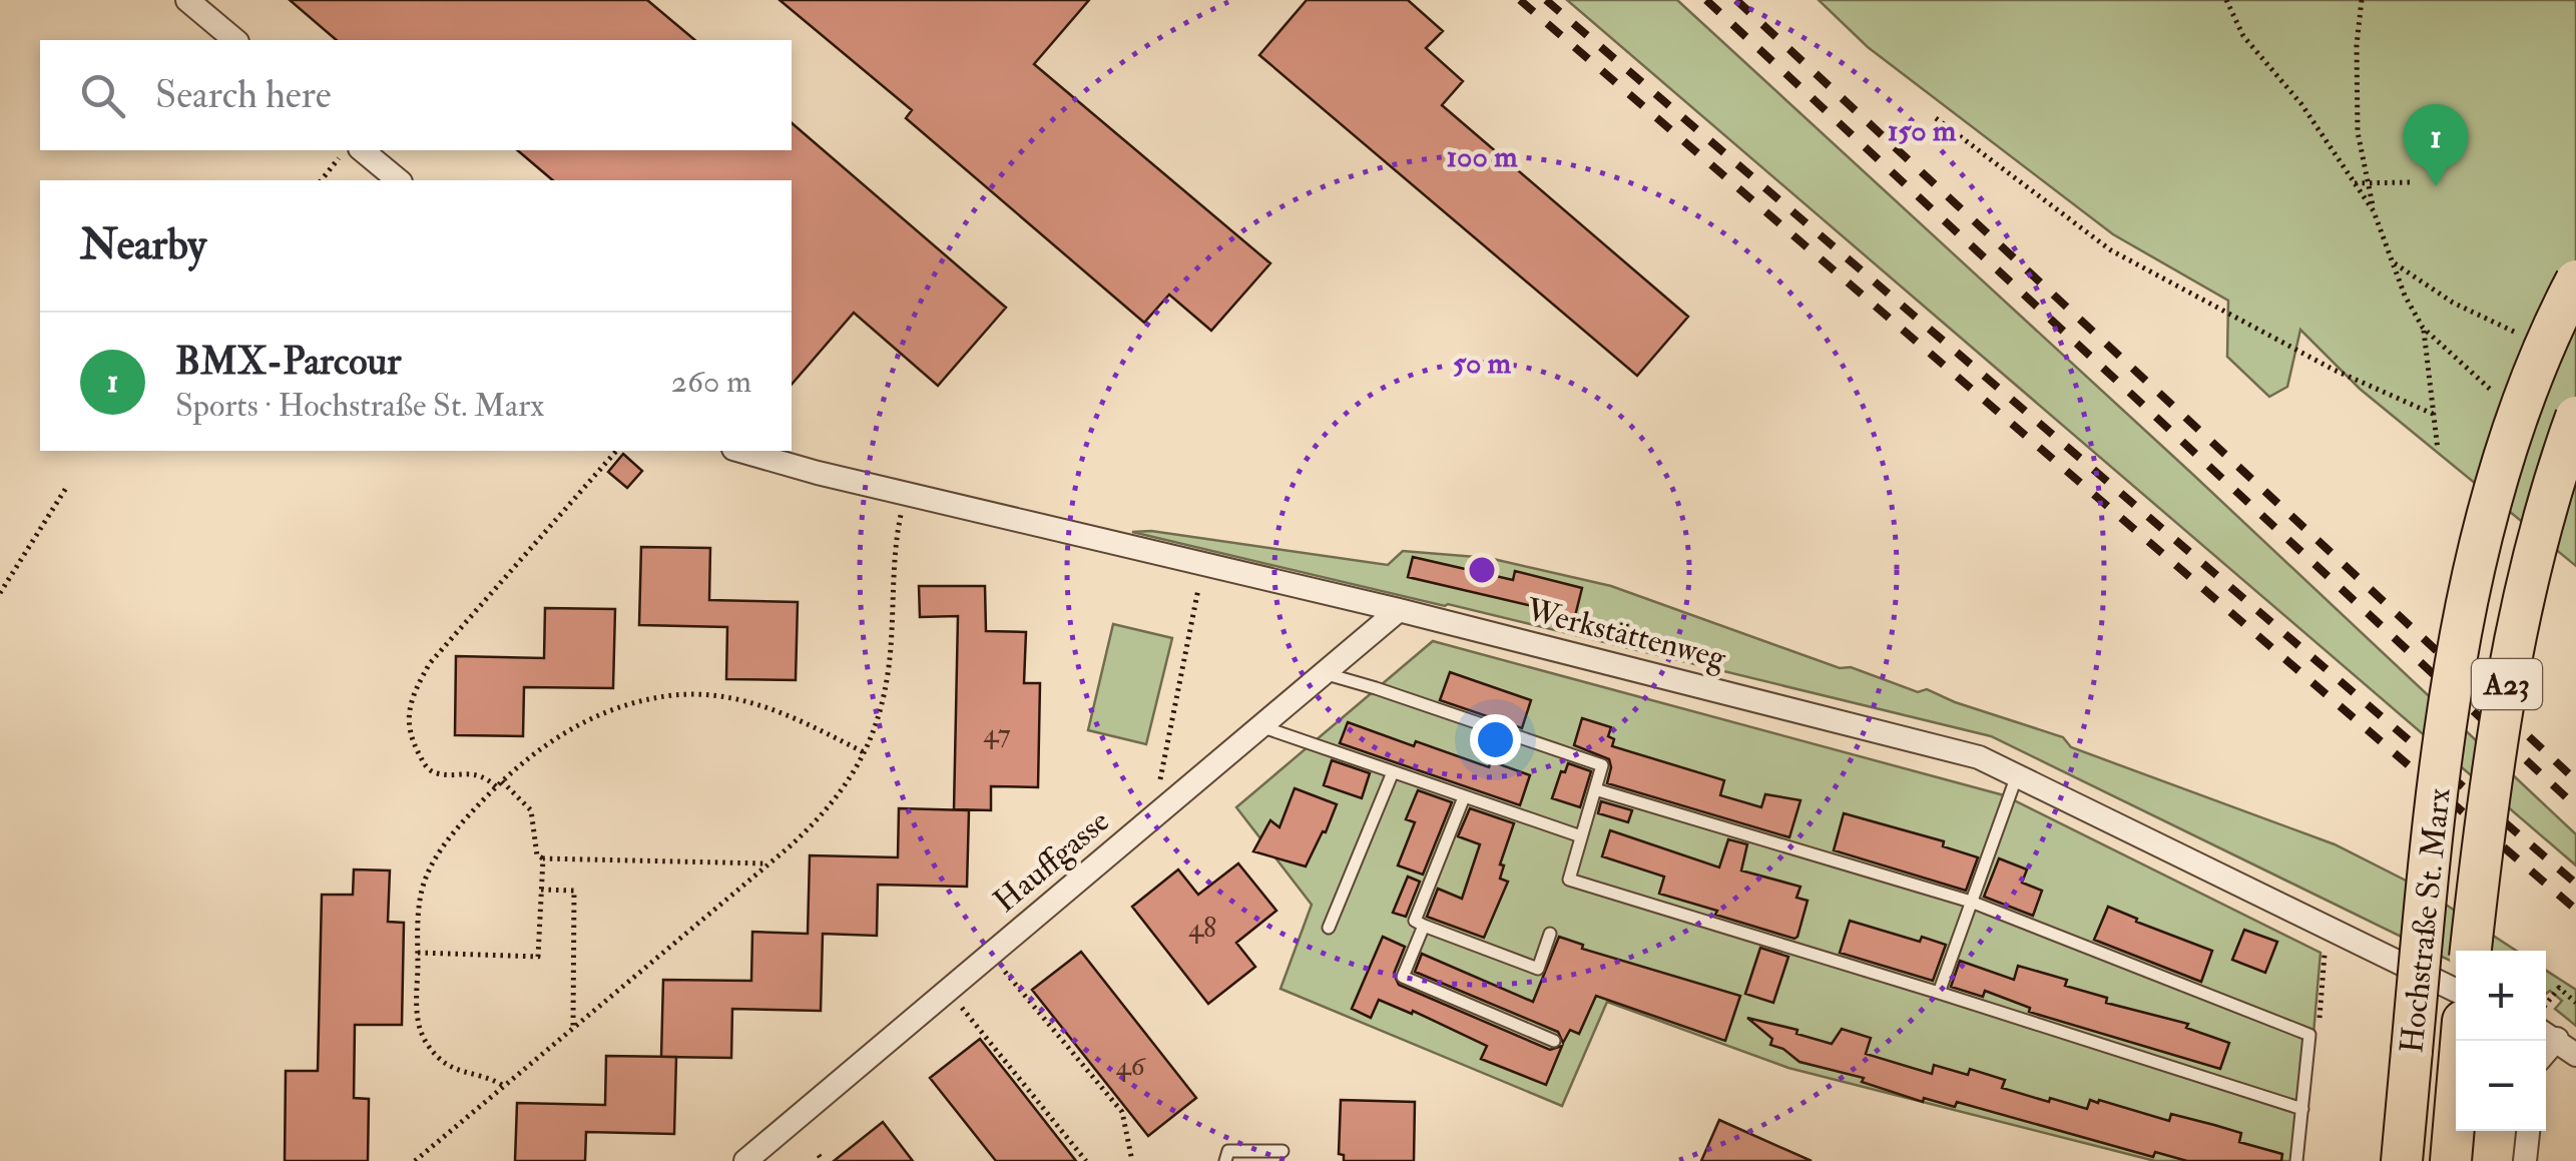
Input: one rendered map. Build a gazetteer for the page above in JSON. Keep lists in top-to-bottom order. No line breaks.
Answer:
{"streets":{"highway":["A23","Hochstraße St. Marx"],"street":["Werkstättenweg","Hauffgasse"]},"crossings":[["Werkstättenweg","Hauffgasse"]],"house_numbers":["47","48","46"],"page":{"search":"Search here","pins":"1","heading":"Nearby","list":[{"mark":"1","name":"BMX-Parcour","note":"Sports · Hochstraße St. Marx","value":"260 m"}],"map_buttons":["+","−"]},"rings":["150 m","100 m","50 m"]}
